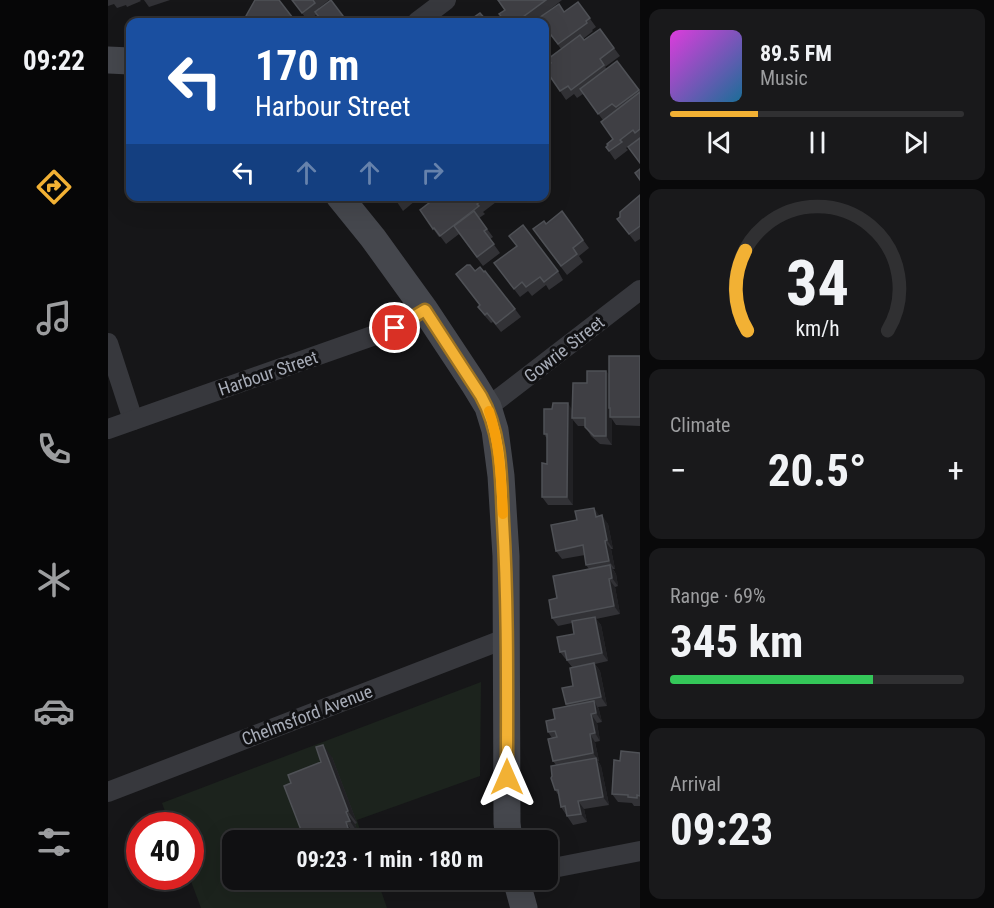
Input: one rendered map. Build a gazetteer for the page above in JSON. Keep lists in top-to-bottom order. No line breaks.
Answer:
{"streets":{"street":["Gowrie Street","Harbour Street","Chelmsford Avenue"]},"page":{"tabs":"09:22","turn":["170 m","Harbour Street"],"song":["89.5 FM","Music"],"tile":["Climate",["Range · 69%","345 km"],["Arrival","09:23"]],"heat":["−","20.5°","+"],"limit":"40","trip":"09:23 · 1 min · 180 m","gauge":["34","km/h"]}}
